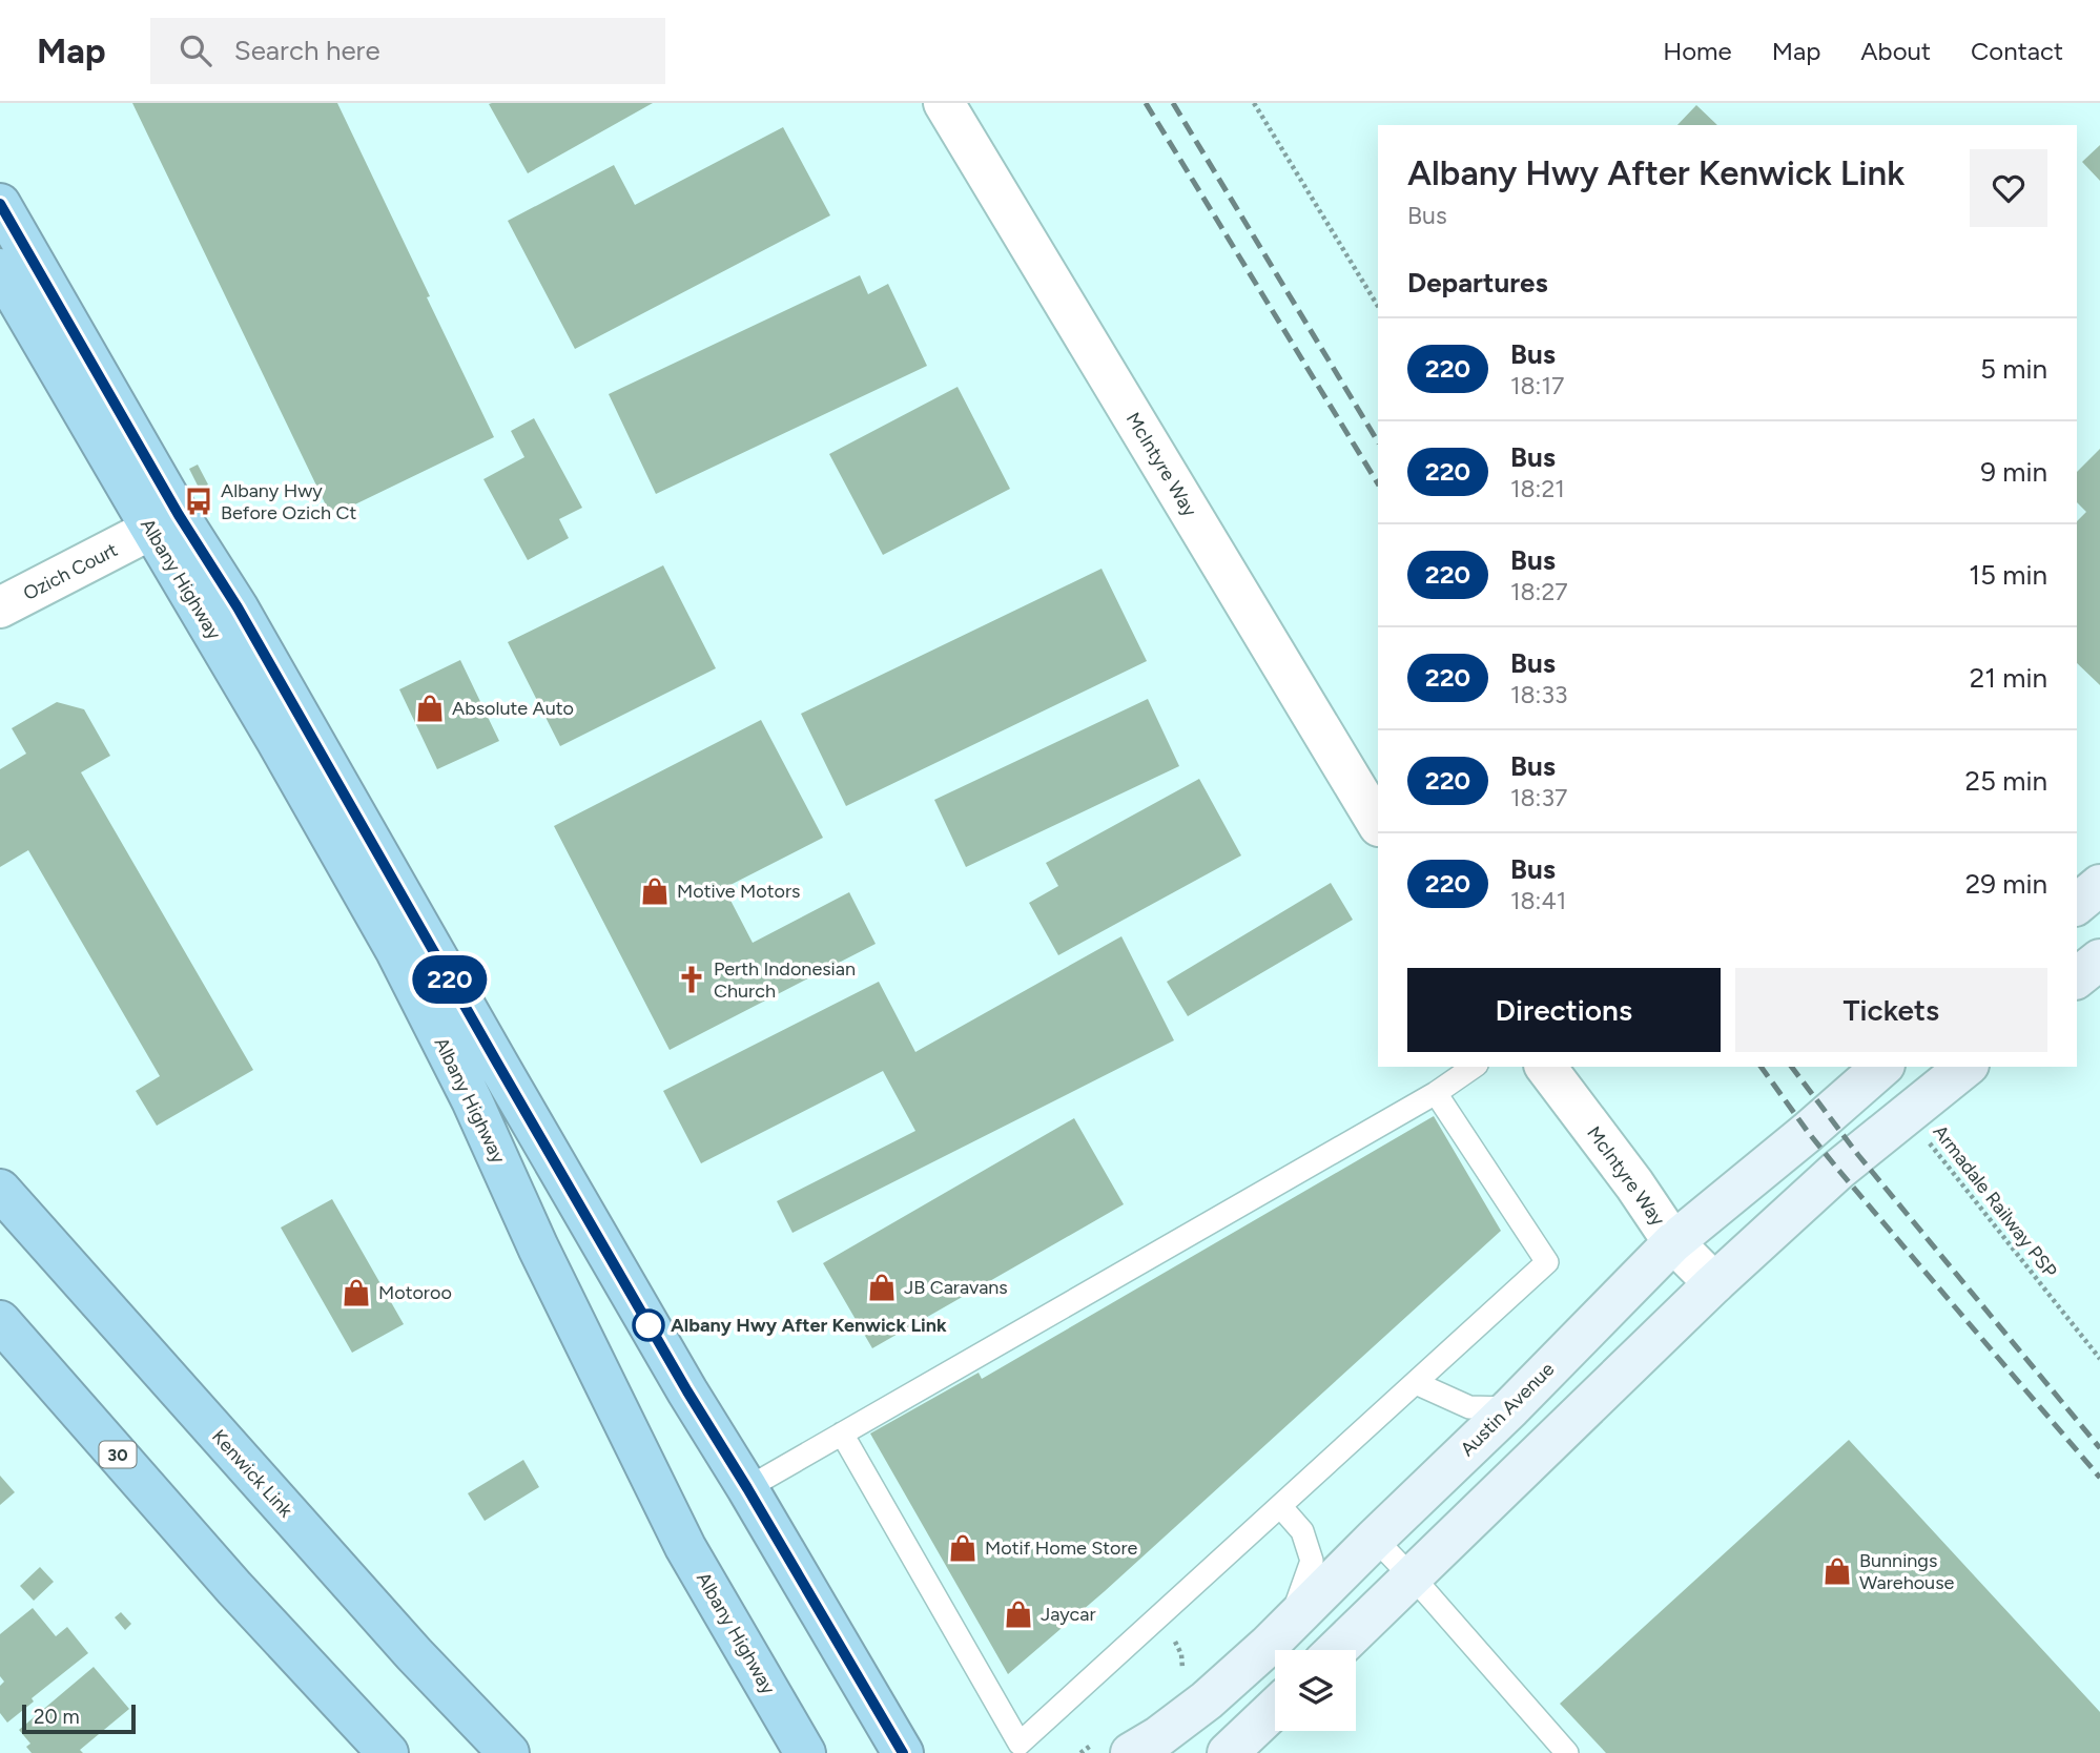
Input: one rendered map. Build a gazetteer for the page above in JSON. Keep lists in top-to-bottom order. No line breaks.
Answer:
{"streets":{"highway":["Albany Highway","30","Kenwick Link"],"main road":["Austin Avenue"],"street":["McIntyre Way","Ozich Court"],"path":["Armadale Railway PSP"]},"crossings":[["McIntyre Way","Austin Avenue"],["Ozich Court","Albany Highway"]],"places":{"bus stop":["Albany Hwy Before Ozich Ct"],"shop":["Absolute Auto","Motive Motors","JB Caravans","Motoroo","Motif Home Store","Bunnings Warehouse","Jaycar"],"church":["Perth Indonesian Church"],"other":["Albany Hwy After Kenwick Link"]},"lines":["bus line 220"],"scale_bar":"20 m","page":{"header":"Map","search":"Search here","nav":["Home","Map","About","Contact"],"on_map":"220","heading":[["Albany Hwy After Kenwick Link","Bus"],"Departures"],"list":[{"mark":"220","name":"Bus","note":"18:17","value":"5 min"},{"mark":"220","name":"Bus","note":"18:21","value":"9 min"},{"mark":"220","name":"Bus","note":"18:27","value":"15 min"},{"mark":"220","name":"Bus","note":"18:33","value":"21 min"},{"mark":"220","name":"Bus","note":"18:37","value":"25 min"},{"mark":"220","name":"Bus","note":"18:41","value":"29 min"}],"buttons":["Directions","Tickets"],"scale":"20 m"}}
